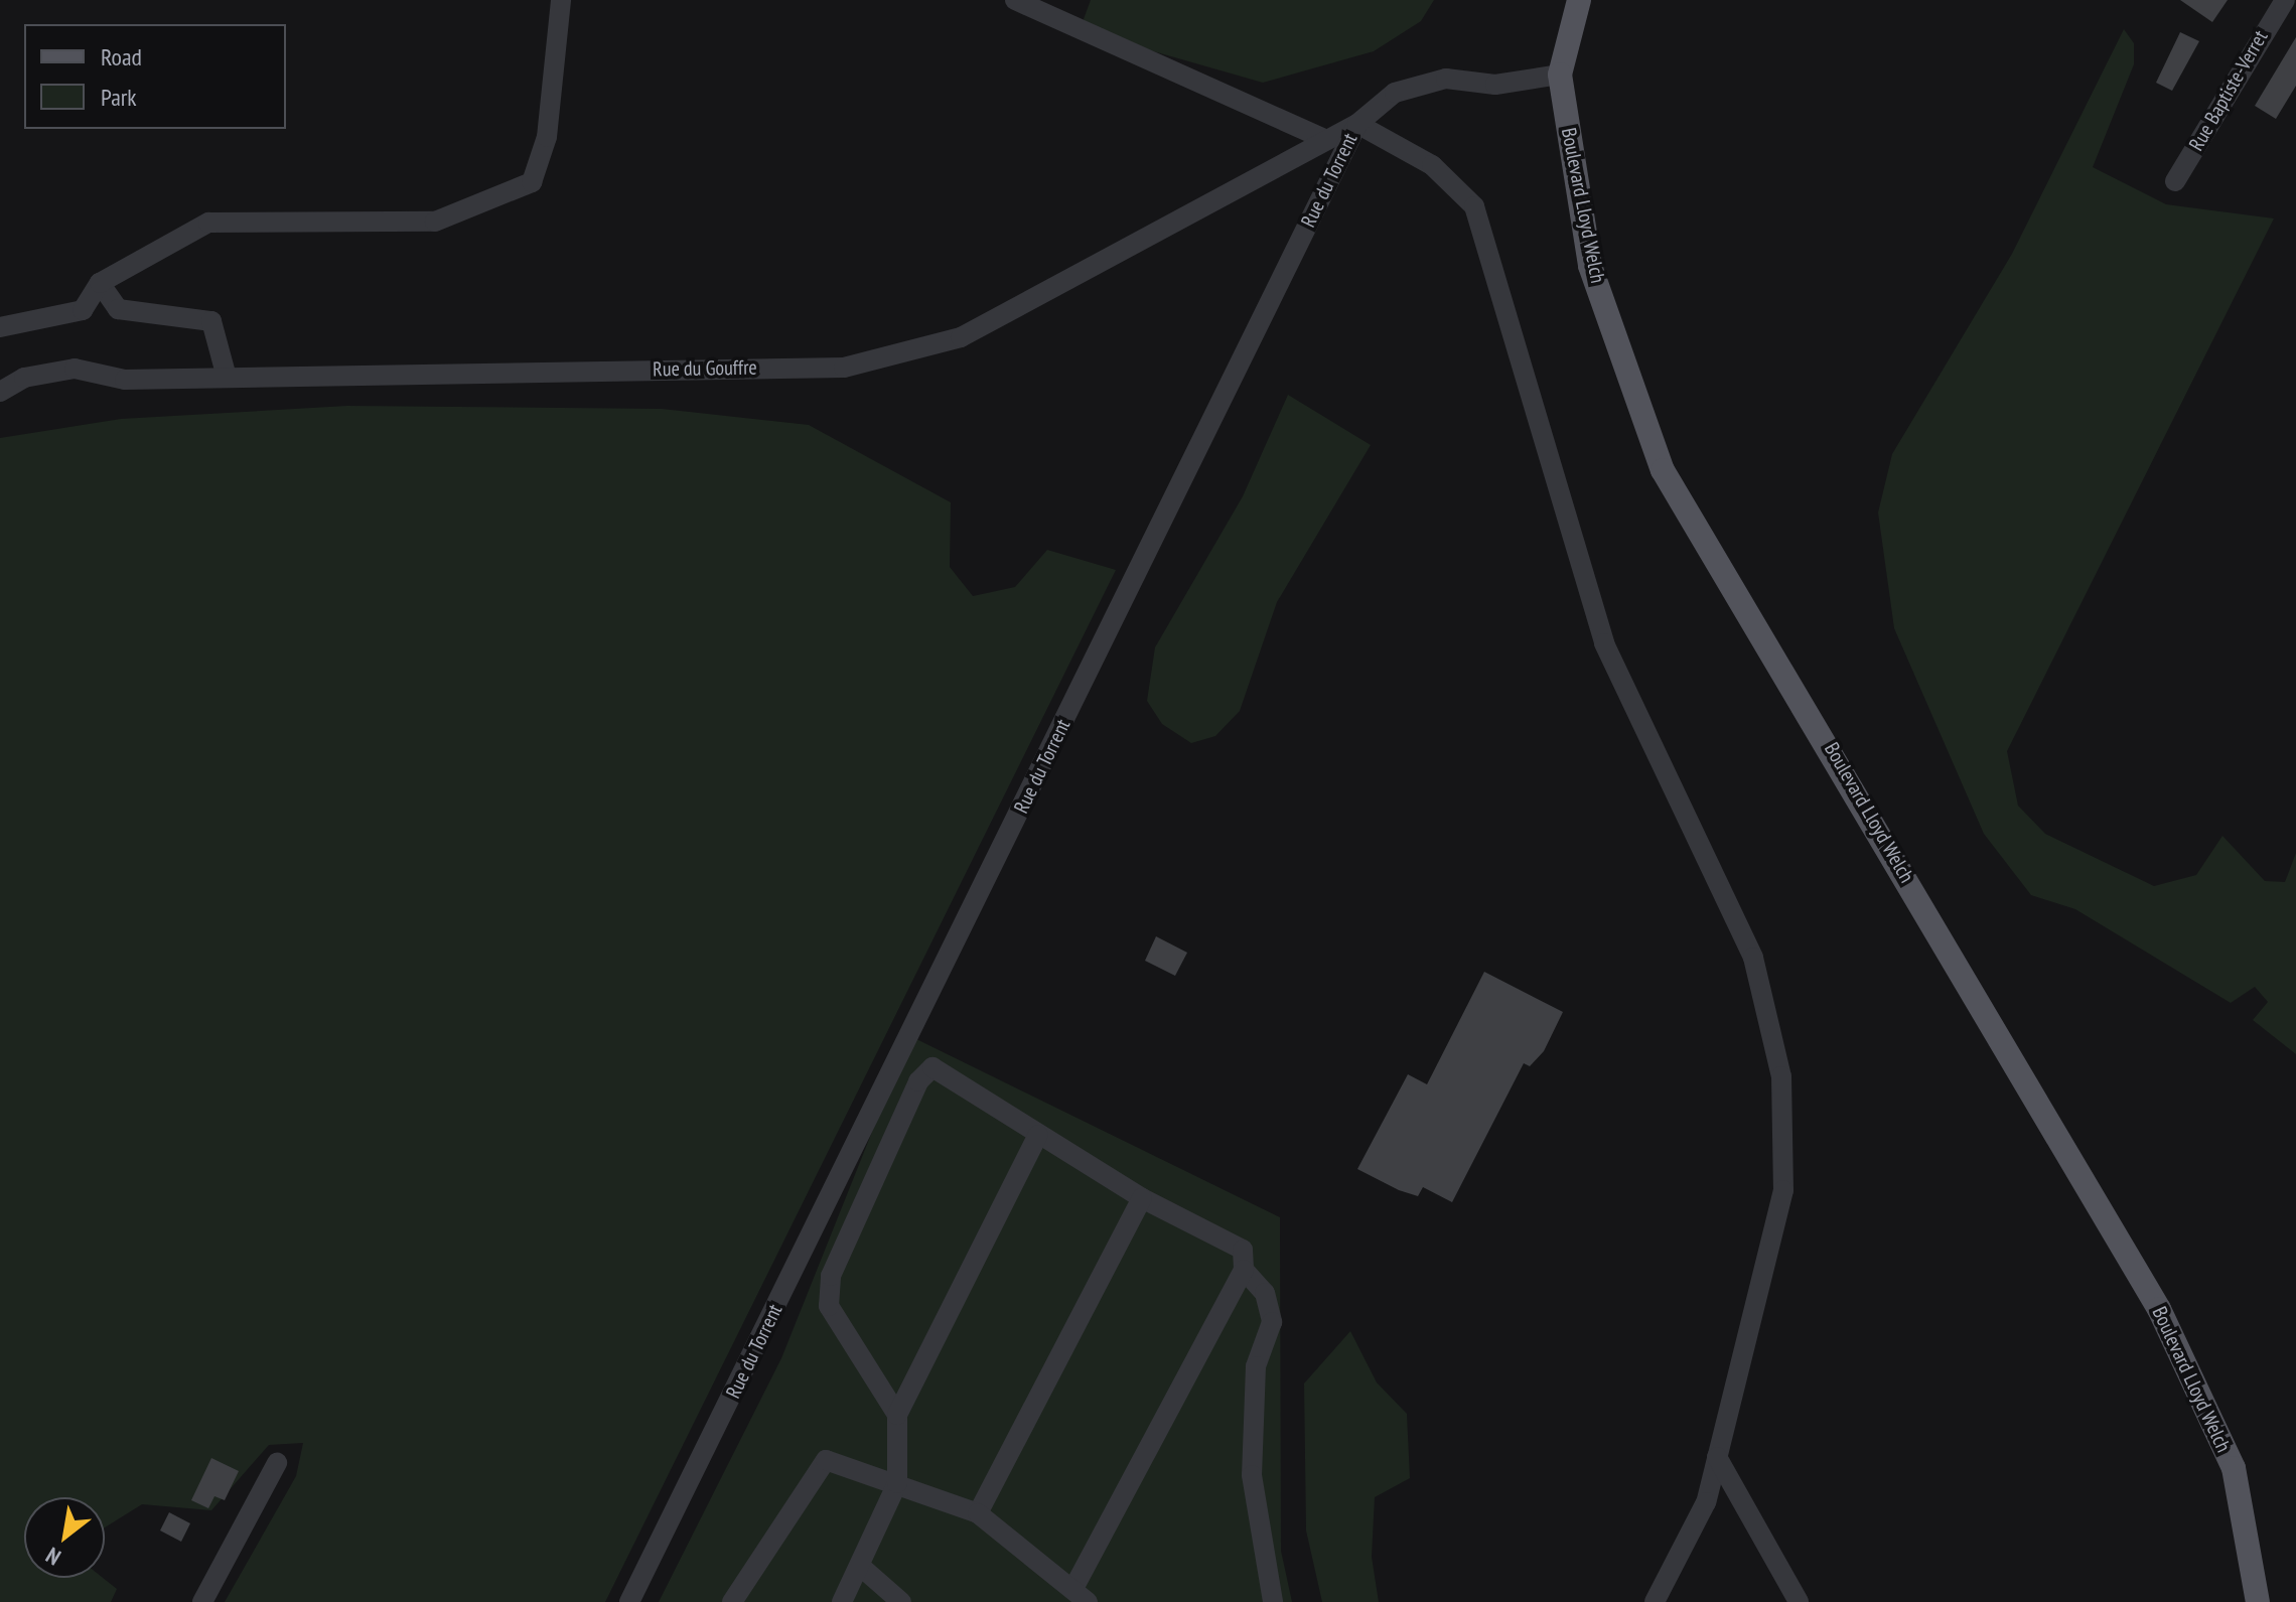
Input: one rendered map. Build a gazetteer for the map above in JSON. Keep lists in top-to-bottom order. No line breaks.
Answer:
{"streets":{"main road":["Boulevard Lloyd Welch"],"street":["Rue Baptiste-Verret","Rue du Torrent","Rue du Gouffre"]},"crossings":[["Rue du Torrent","Boulevard Lloyd Welch"],["Rue du Torrent","Rue du Gouffre"]],"legend":["Road","Park"],"north":"bottom left"}
